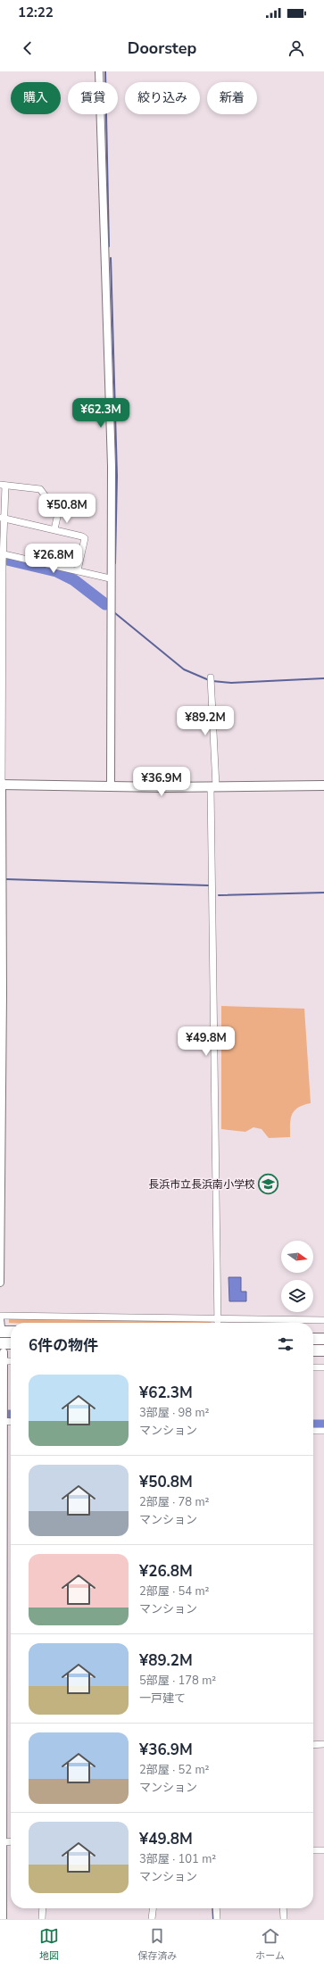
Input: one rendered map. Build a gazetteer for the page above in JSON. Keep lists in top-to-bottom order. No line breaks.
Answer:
{"places":{"school or university":["長浜市立長浜南小学校"]},"north":"right","page":{"status":"12:22","header":"Doorstep","chip":["購入","賃貸","絞り込み","新着"],"price":["¥62.3M","¥50.8M","¥26.8M","¥89.2M","¥36.9M","¥49.8M"],"heading":"6件の物件","list":[{"name":"¥62.3M","note":"3部屋 · 98 m² · マンション"},{"name":"¥50.8M","note":"2部屋 · 78 m² · マンション"},{"name":"¥26.8M","note":"2部屋 · 54 m² · マンション"},{"name":"¥89.2M","note":"5部屋 · 178 m² · 一戸建て"},{"name":"¥36.9M","note":"2部屋 · 52 m² · マンション"},{"name":"¥49.8M","note":"3部屋 · 101 m² · マンション"}],"tabs":["地図","保存済み","ホーム"]}}
